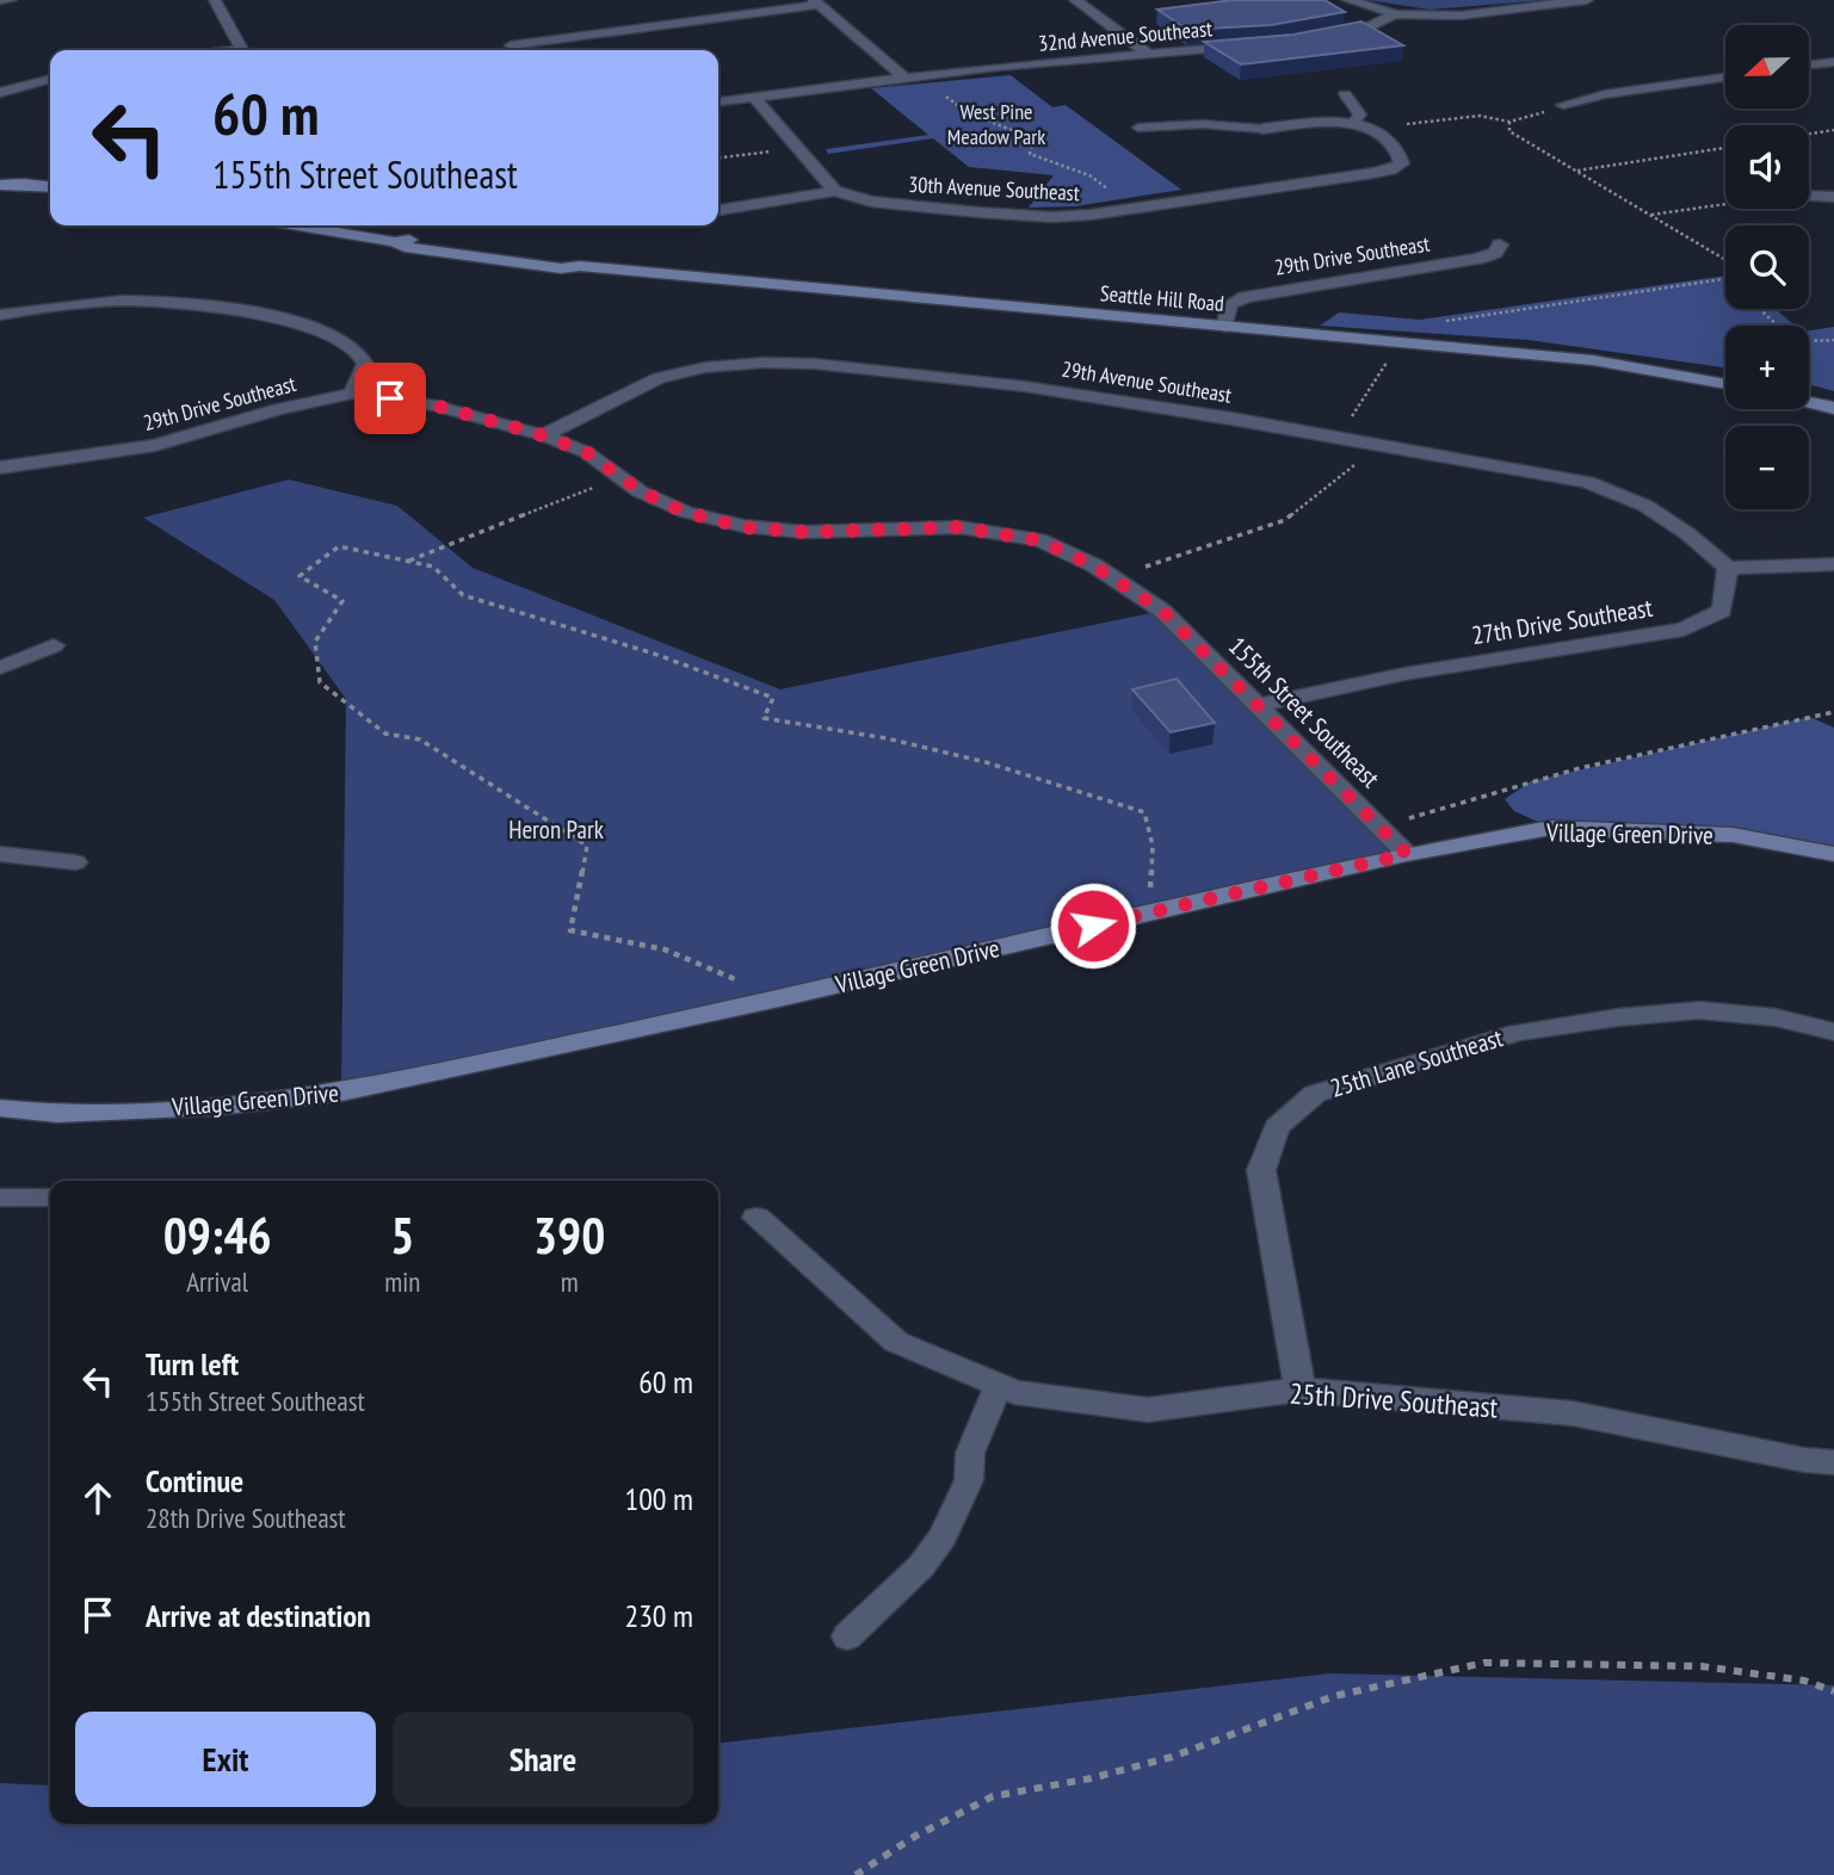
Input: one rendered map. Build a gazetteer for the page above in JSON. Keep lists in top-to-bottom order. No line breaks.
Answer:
{"streets":{"main road":["Seattle Hill Road","Village Green Drive"],"street":["32nd Avenue Southeast","30th Avenue Southeast","29th Drive Southeast","29th Avenue Southeast","27th Drive Southeast","155th Street Southeast","25th Lane Southeast","25th Drive Southeast"]},"crossings":[["29th Drive Southeast","Seattle Hill Road"],["29th Drive Southeast","29th Avenue Southeast"],["29th Drive Southeast","155th Street Southeast"],["29th Avenue Southeast","27th Drive Southeast"],["27th Drive Southeast","155th Street Southeast"],["155th Street Southeast","Village Green Drive"],["25th Lane Southeast","25th Drive Southeast"]],"parks":["West Pine Meadow Park","Heron Park"],"north":"left","page":{"map_buttons":["+","−"],"turn":["60 m","155th Street Southeast"],"eta":["09:46","Arrival","5","min","390","m"],"list":[{"name":"Turn left","note":"155th Street Southeast","value":"60 m"},{"name":"Continue","note":"28th Drive Southeast","value":"100 m"},{"name":"Arrive at destination","value":"230 m"}],"buttons":["Exit","Share"]}}
